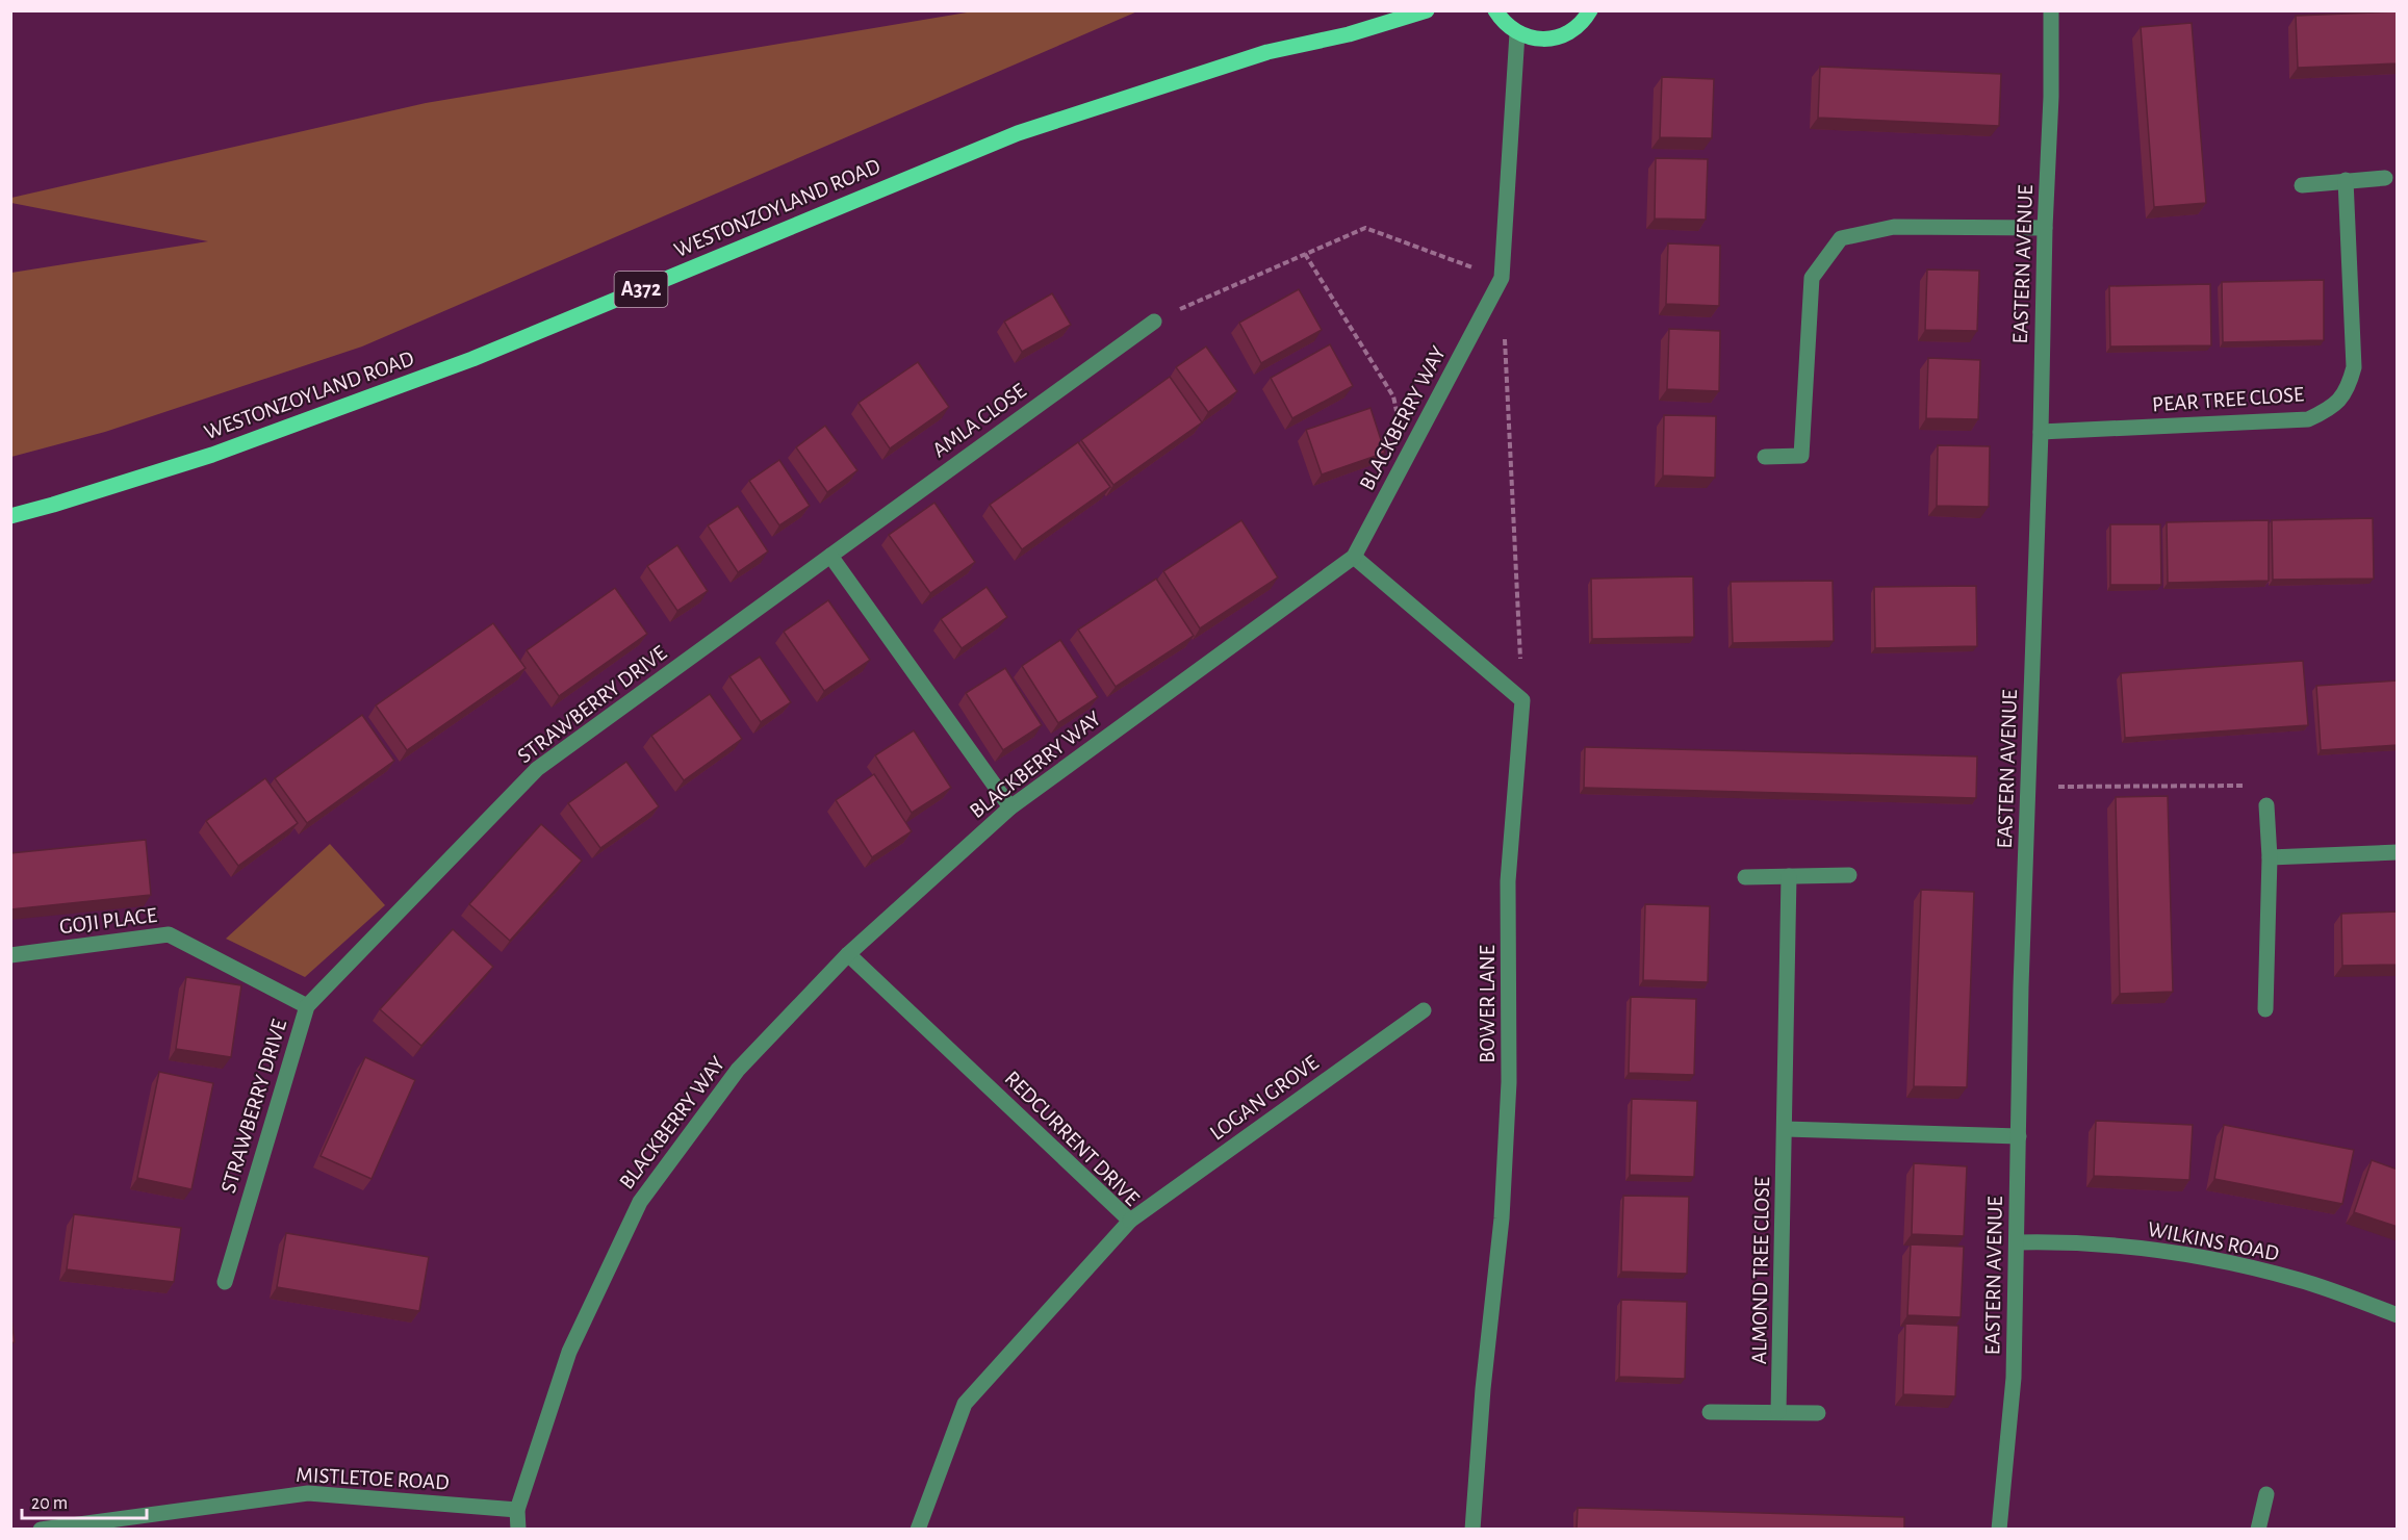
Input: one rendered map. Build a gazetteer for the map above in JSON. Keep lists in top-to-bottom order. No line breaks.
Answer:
{"streets":{"main road":["WESTONZOYLAND ROAD","A372"],"street":["EASTERN AVENUE","PEAR TREE CLOSE","BLACKBERRY WAY","AMLA CLOSE","STRAWBERRY DRIVE","GOJI PLACE","BOWER LANE","LOGAN GROVE","REDCURRENT DRIVE","WILKINS ROAD","ALMOND TREE CLOSE","MISTLETOE ROAD"]},"crossings":[["EASTERN AVENUE","PEAR TREE CLOSE"],["EASTERN AVENUE","WILKINS ROAD"],["BLACKBERRY WAY","REDCURRENT DRIVE"],["BLACKBERRY WAY","MISTLETOE ROAD"],["AMLA CLOSE","STRAWBERRY DRIVE"],["STRAWBERRY DRIVE","GOJI PLACE"],["LOGAN GROVE","REDCURRENT DRIVE"]],"scale_bar":"20 m"}
